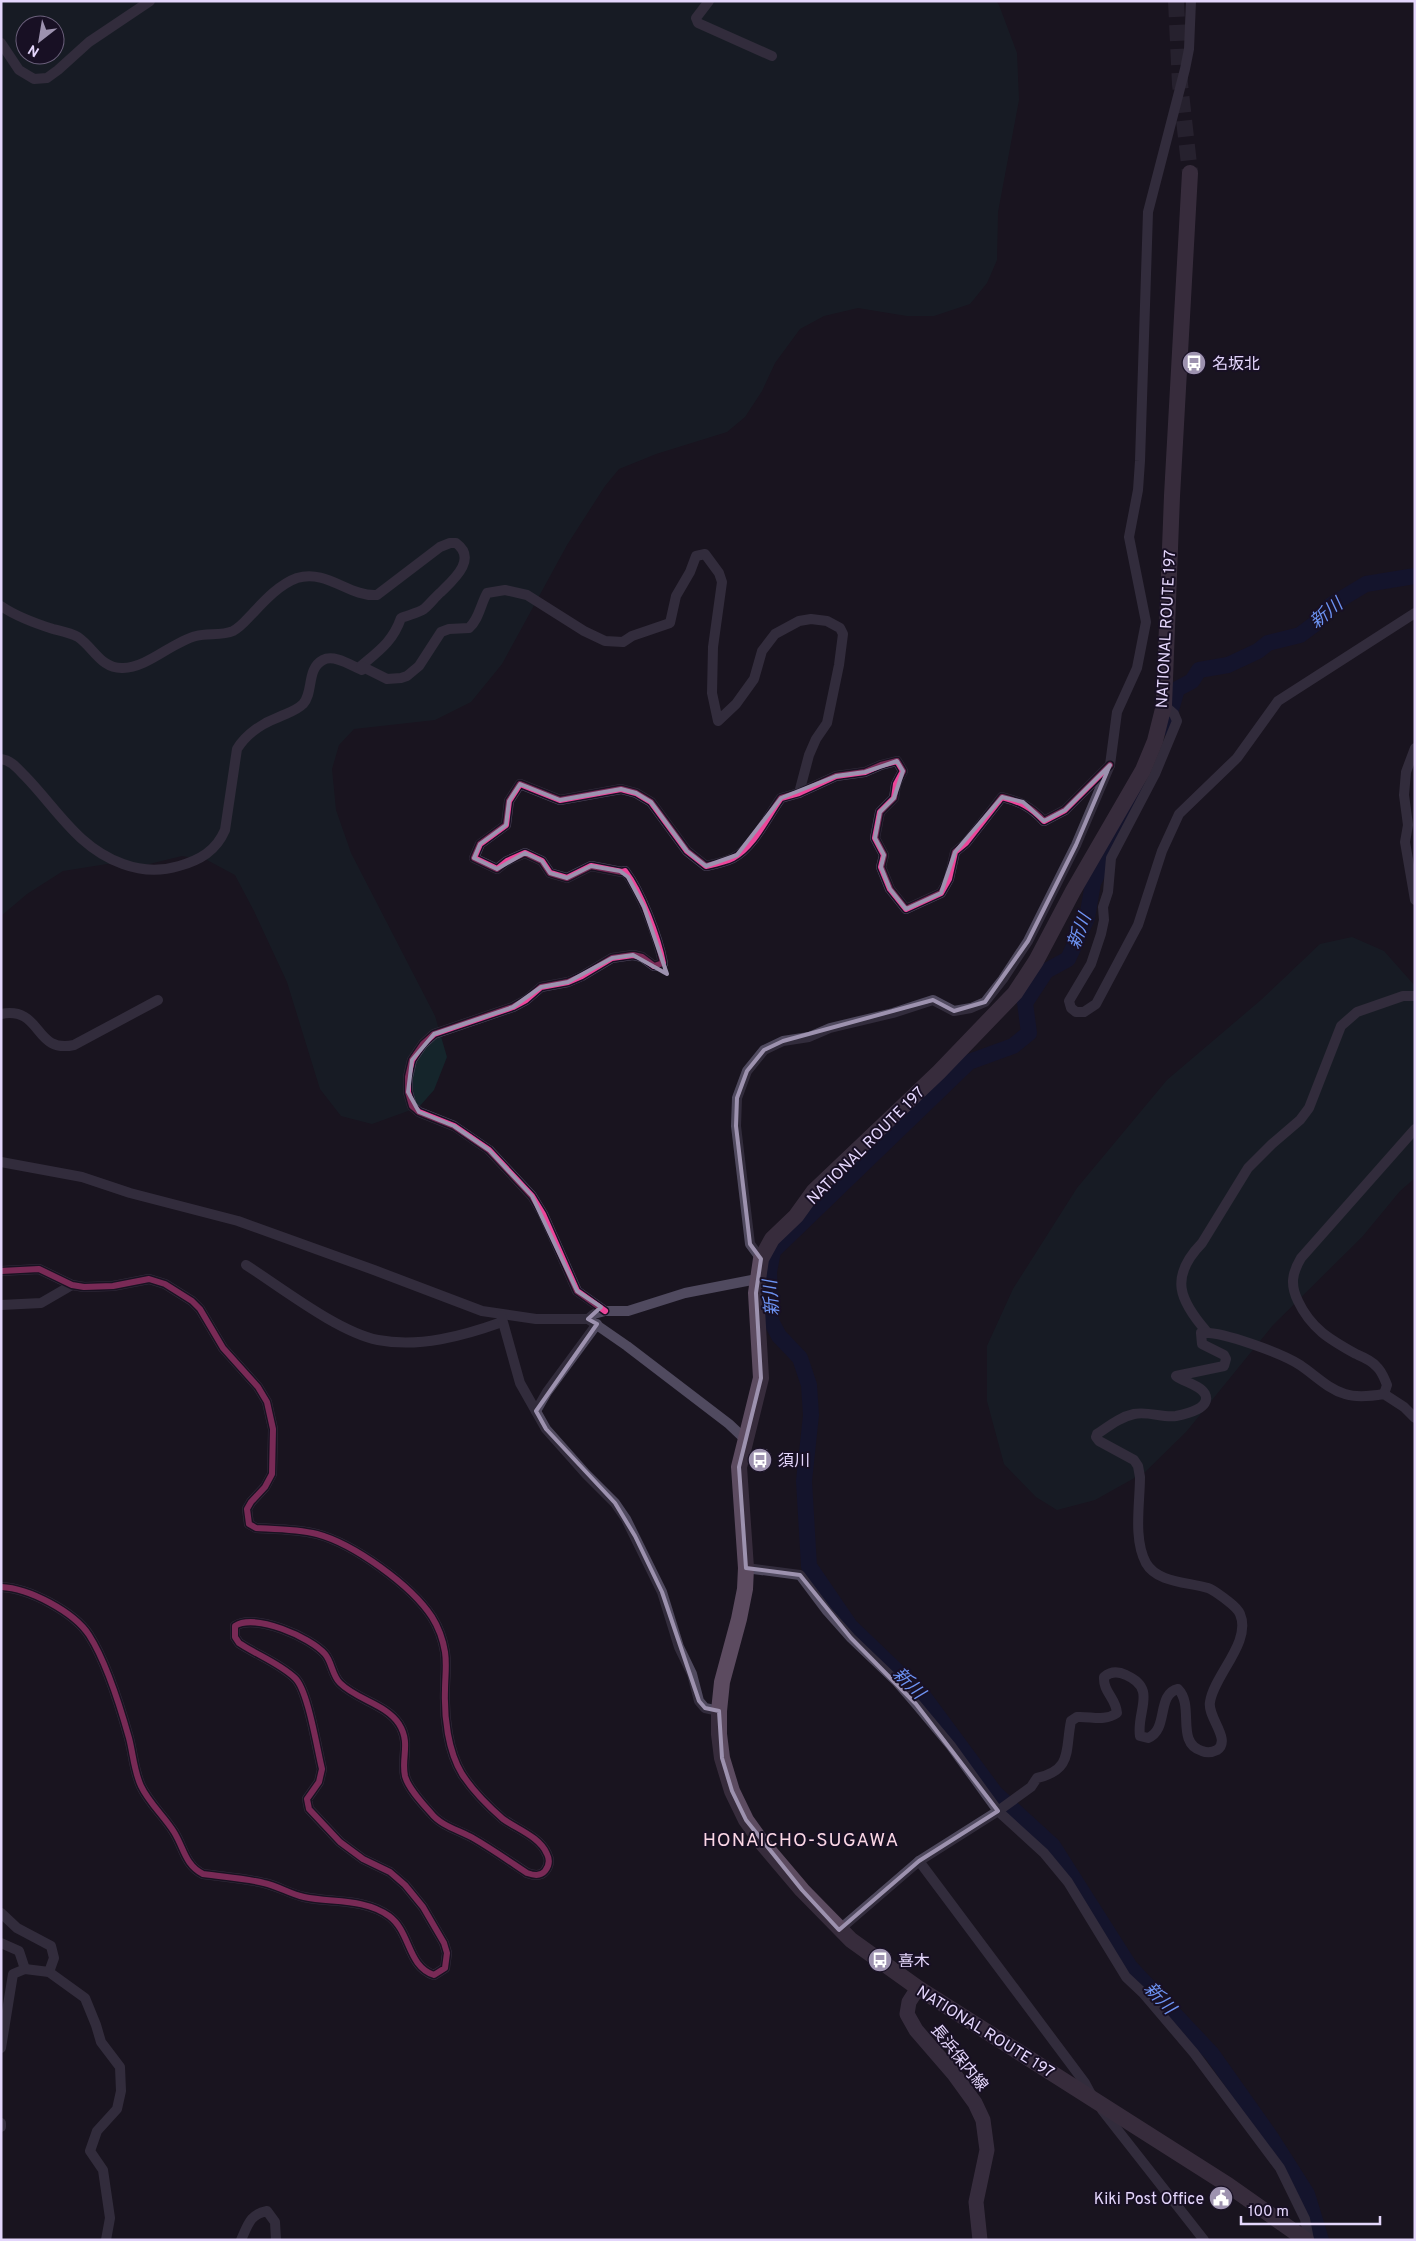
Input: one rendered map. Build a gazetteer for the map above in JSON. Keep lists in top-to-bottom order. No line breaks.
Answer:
{"streets":{"highway":["NATIONAL ROUTE 197"],"main road":["長浜保内線"]},"crossings":[["NATIONAL ROUTE 197","長浜保内線"]],"districts":["HONAICHO-SUGAWA"],"water":["新川"],"places":{"bus stop":["名坂北","須川","喜木"],"public building":["Kiki Post Office"]},"scale_bar":"100 m","north":"bottom left"}
